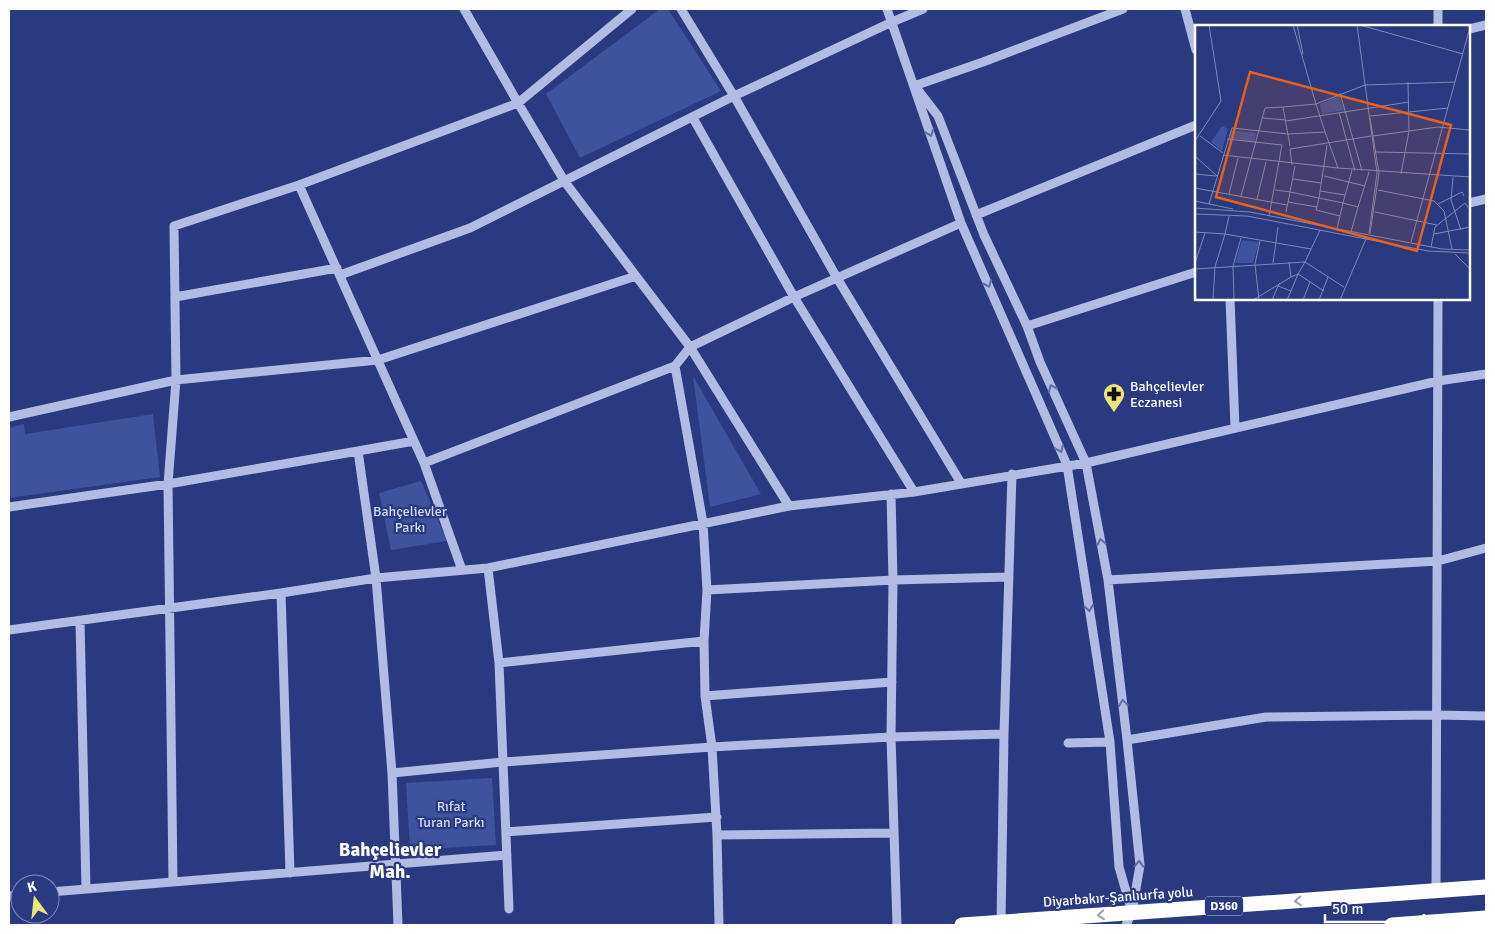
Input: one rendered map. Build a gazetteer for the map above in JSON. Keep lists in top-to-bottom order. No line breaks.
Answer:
{"streets":{"highway":["Diyarbakır-Şanlıurfa yolu","D360"]},"one_way":["Diyarbakır-Şanlıurfa yolu"],"districts":["Bahçelievler Mah."],"parks":["Bahçelievler Parkı","Rıfat Turan Parkı"],"places":{"pharmacy":["Bahçelievler Eczanesi"]},"scale_bar":"50 m","north":"top"}
